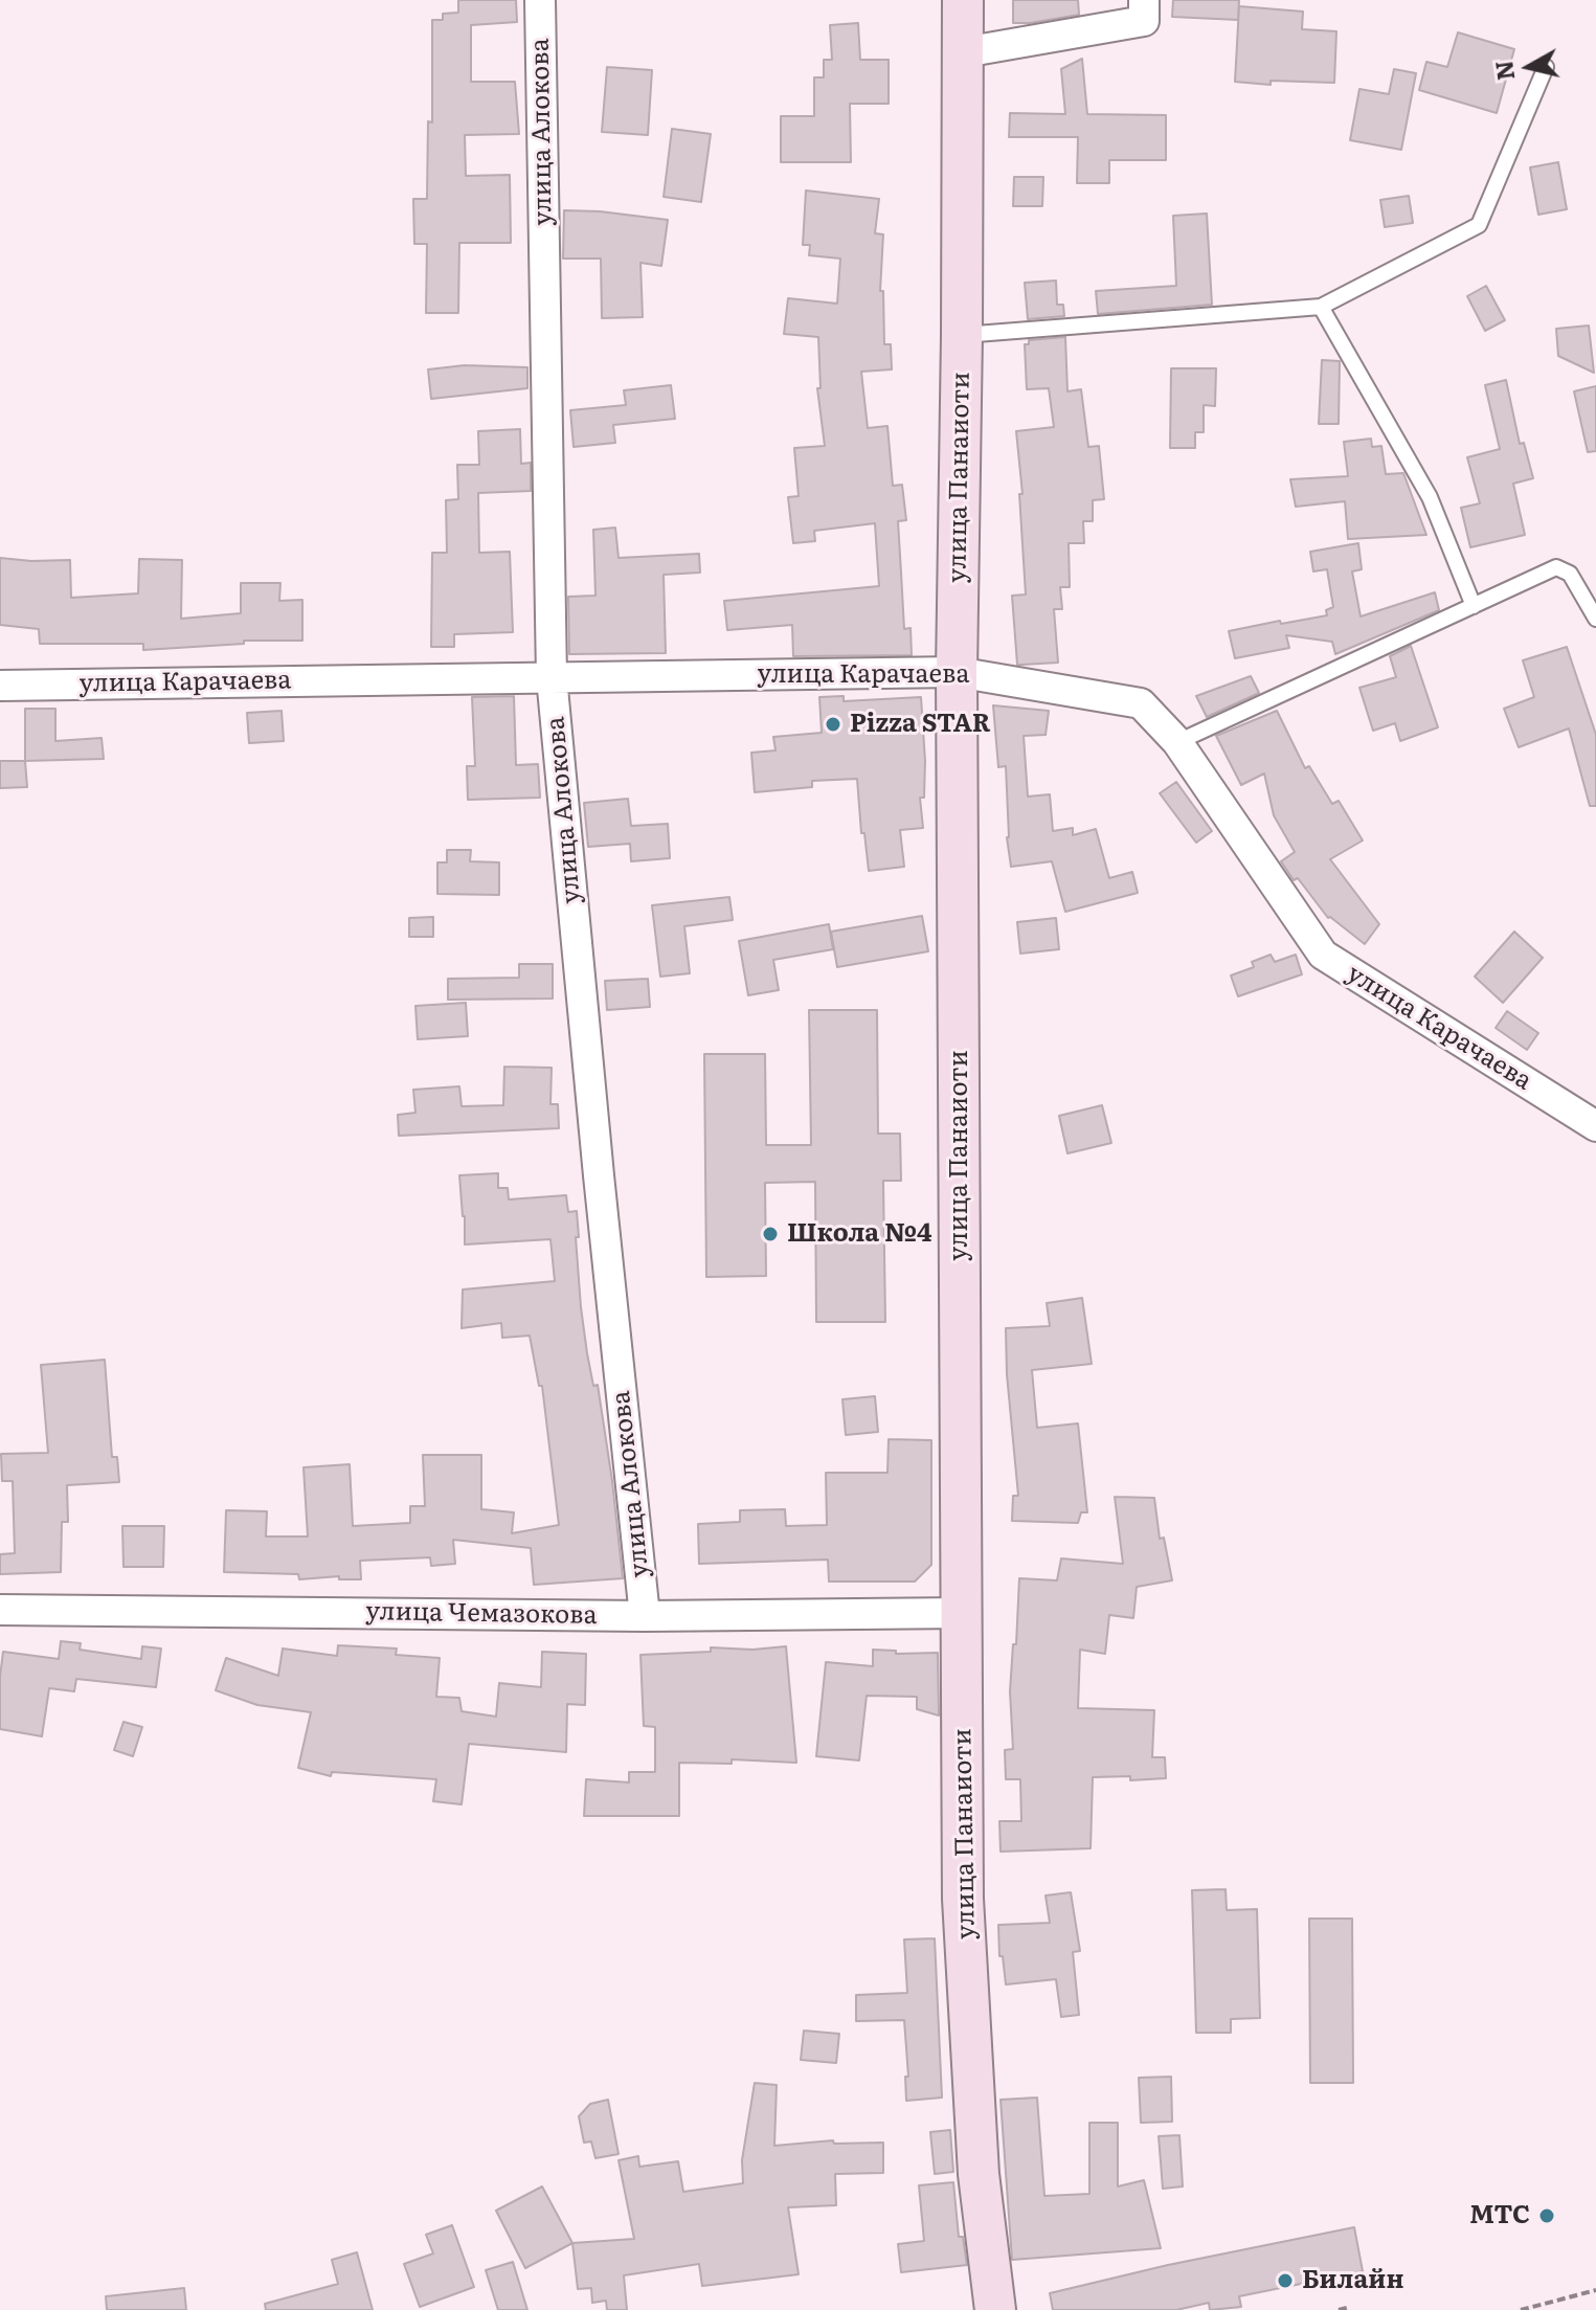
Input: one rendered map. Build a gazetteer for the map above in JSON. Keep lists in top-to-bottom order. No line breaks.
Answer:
{"streets":{"street":["улица Алокова","улица Панаиоти","улица Карачаева","улица Чемазокова"]},"crossings":[["улица Алокова","улица Карачаева"],["улица Алокова","улица Чемазокова"],["улица Панаиоти","улица Карачаева"],["улица Панаиоти","улица Чемазокова"]],"places":["Pizza STAR","Школа №4","МТС","Билайн"],"north":"left"}
